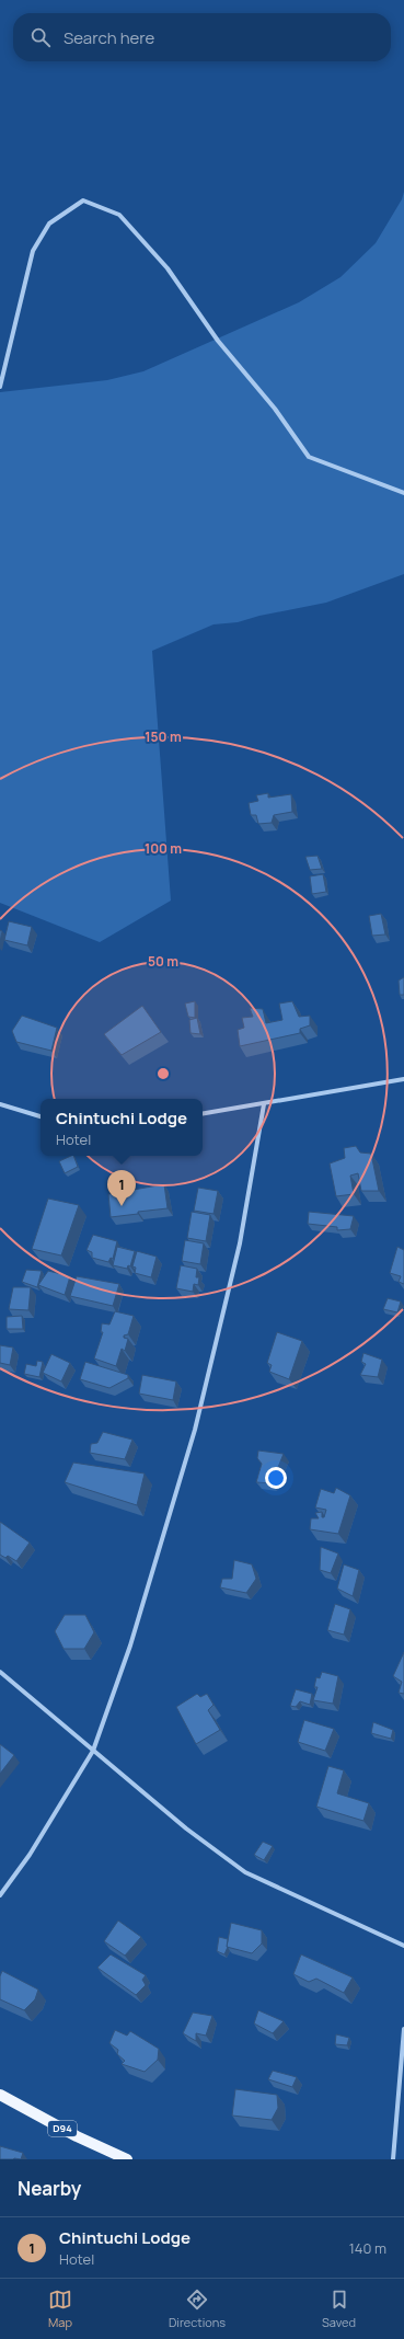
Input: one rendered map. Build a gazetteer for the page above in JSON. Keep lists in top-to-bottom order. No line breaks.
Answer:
{"streets":{"main road":["D94"]},"page":{"search":"Search here","popup":["Chintuchi Lodge","Hotel"],"pins":"1","heading":"Nearby","list":[{"mark":"1","name":"Chintuchi Lodge","note":"Hotel","value":"140 m"}],"nav":["Map","Directions","Saved"]},"rings":["150 m","100 m","50 m"]}
